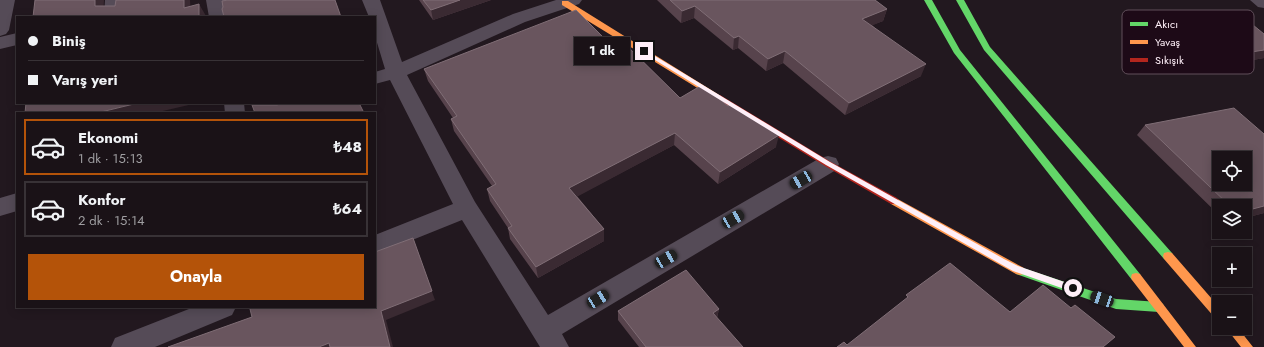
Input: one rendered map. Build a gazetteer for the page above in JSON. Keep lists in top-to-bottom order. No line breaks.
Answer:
{"legend":["Akıcı","Yavaş","Sıkışık"],"page":{"banner":["Biniş","Varış yeri"],"bubble":"1 dk","list":[{"name":"Ekonomi","note":"1 dk · 15:13","value":"₺48"},{"name":"Konfor","note":"2 dk · 15:14","value":"₺64"}],"map_buttons":["+","−"],"buttons":"Onayla"}}
